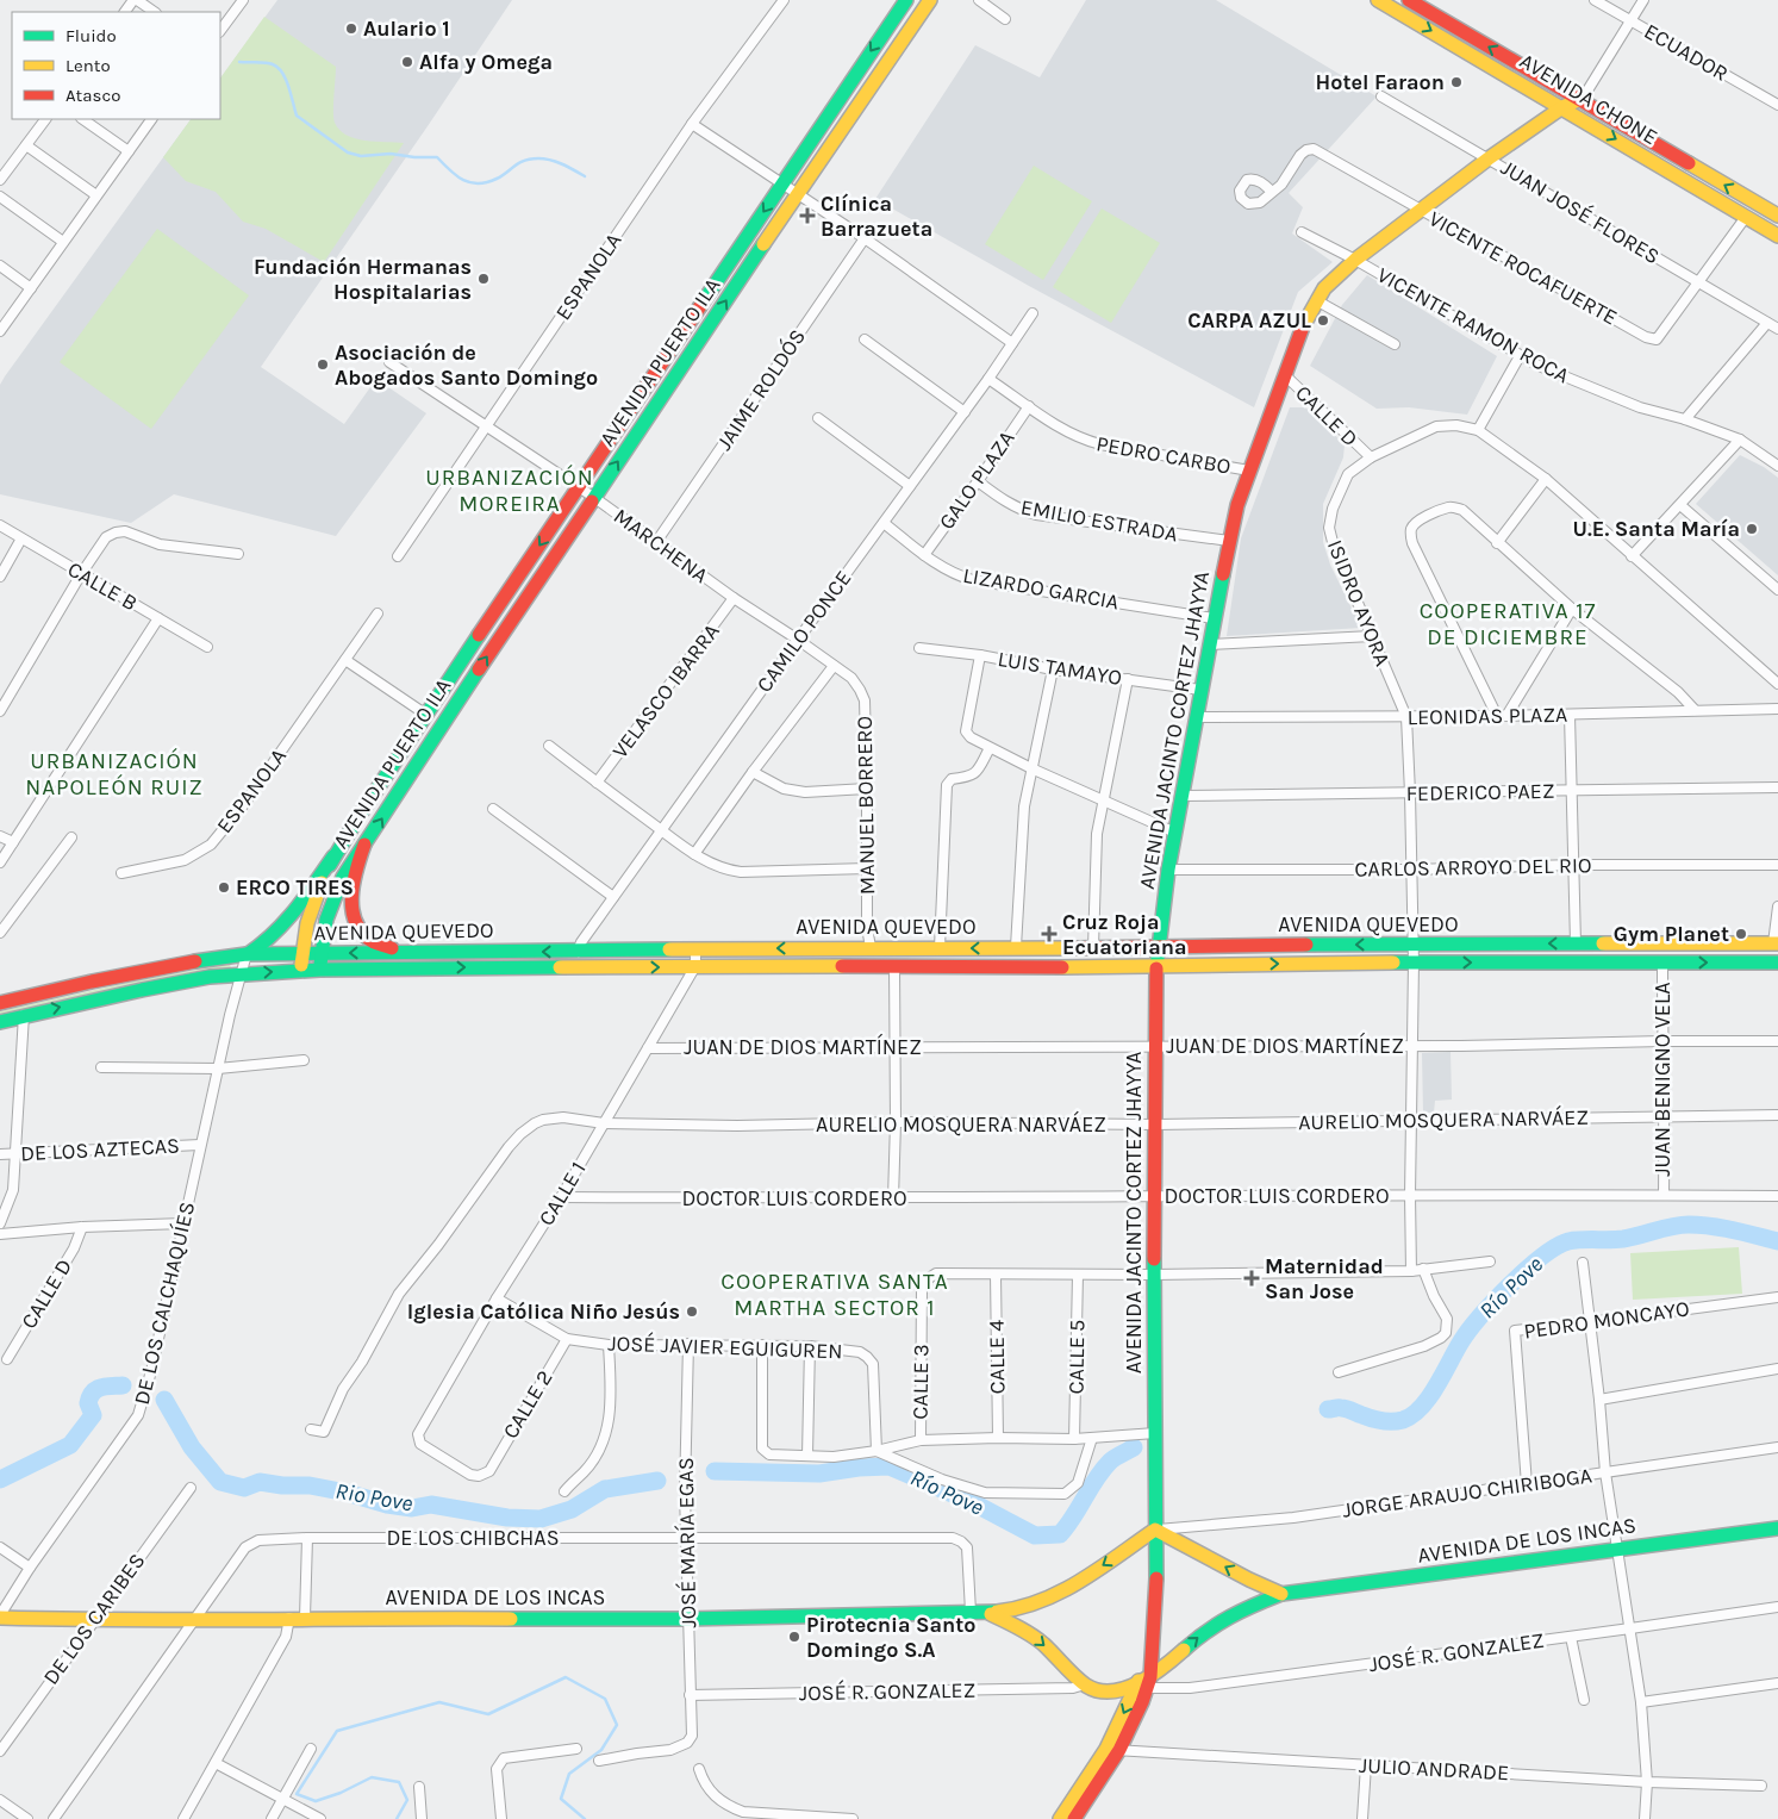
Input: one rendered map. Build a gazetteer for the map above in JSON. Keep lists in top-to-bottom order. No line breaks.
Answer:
{"streets":{"main road":["AVENIDA CHONE","AVENIDA PUERTO ILA","AVENIDA JACINTO CORTEZ JHAYYA","AVENIDA QUEVEDO","AVENIDA DE LOS INCAS"],"street":["ECUADOR","JUAN JOSÉ FLORES","VICENTE ROCAFUERTE","ESPANOLA","VICENTE RAMON ROCA","JAIME ROLDÓS","CALLE D","PEDRO CARBO","GALO PLAZA","EMILIO ESTRADA","MARCHENA","CALLE B","LIZARDO GARCIA","ISIDRO AYORA","CAMILO PONCE","LUIS TAMAYO","VELASCO IBARRA","LEONIDAS PLAZA","FEDERICO PAEZ","MANUEL BORRERO","CARLOS ARROYO DEL RIO","JUAN DE DIOS MARTÍNEZ","JUAN BENIGNO VELA","AURELIO MOSQUERA NARVÁEZ","DE LOS AZTECAS","CALLE 1","DOCTOR LUIS CORDERO","DE LOS CALCHAQUÍES","PEDRO MONCAYO","JOSÉ JAVIER EGUIGUREN","CALLE 4","CALLE 5","CALLE 3","CALLE 2","JORGE ARAUJO CHIRIBOGA","DE LOS CHIBCHAS","JOSÉ MARÍA EGAS","DE LOS CARIBES","JOSÉ R. GONZALEZ","JULIO ANDRADE"]},"crossings":[["AVENIDA CHONE","VICENTE ROCAFUERTE"],["AVENIDA CHONE","AVENIDA JACINTO CORTEZ JHAYYA"],["JUAN JOSÉ FLORES","VICENTE ROCAFUERTE"],["JUAN JOSÉ FLORES","AVENIDA JACINTO CORTEZ JHAYYA"],["VICENTE ROCAFUERTE","AVENIDA JACINTO CORTEZ JHAYYA"],["ESPANOLA","MARCHENA"],["VICENTE RAMON ROCA","AVENIDA JACINTO CORTEZ JHAYYA"],["AVENIDA PUERTO ILA","MARCHENA"],["AVENIDA PUERTO ILA","AVENIDA QUEVEDO"],["JAIME ROLDÓS","MARCHENA"],["CALLE D","ISIDRO AYORA"],["CALLE D","AVENIDA JACINTO CORTEZ JHAYYA"],["PEDRO CARBO","GALO PLAZA"],["PEDRO CARBO","CAMILO PONCE"],["PEDRO CARBO","AVENIDA JACINTO CORTEZ JHAYYA"],["GALO PLAZA","EMILIO ESTRADA"],["GALO PLAZA","LIZARDO GARCIA"],["EMILIO ESTRADA","AVENIDA JACINTO CORTEZ JHAYYA"],["MARCHENA","CAMILO PONCE"],["MARCHENA","VELASCO IBARRA"],["MARCHENA","MANUEL BORRERO"],["LIZARDO GARCIA","CAMILO PONCE"],["LIZARDO GARCIA","AVENIDA JACINTO CORTEZ JHAYYA"],["ISIDRO AYORA","LEONIDAS PLAZA"],["ISIDRO AYORA","FEDERICO PAEZ"],["ISIDRO AYORA","CARLOS ARROYO DEL RIO"],["ISIDRO AYORA","AVENIDA QUEVEDO"],["ISIDRO AYORA","JUAN DE DIOS MARTÍNEZ"],["ISIDRO AYORA","AURELIO MOSQUERA NARVÁEZ"],["ISIDRO AYORA","DOCTOR LUIS CORDERO"],["CAMILO PONCE","AVENIDA QUEVEDO"],["LUIS TAMAYO","AVENIDA JACINTO CORTEZ JHAYYA"],["LEONIDAS PLAZA","AVENIDA JACINTO CORTEZ JHAYYA"],["AVENIDA JACINTO CORTEZ JHAYYA","FEDERICO PAEZ"],["AVENIDA JACINTO CORTEZ JHAYYA","CARLOS ARROYO DEL RIO"],["AVENIDA JACINTO CORTEZ JHAYYA","AVENIDA QUEVEDO"],["AVENIDA JACINTO CORTEZ JHAYYA","JUAN DE DIOS MARTÍNEZ"],["AVENIDA JACINTO CORTEZ JHAYYA","AURELIO MOSQUERA NARVÁEZ"],["AVENIDA JACINTO CORTEZ JHAYYA","DOCTOR LUIS CORDERO"],["AVENIDA JACINTO CORTEZ JHAYYA","JORGE ARAUJO CHIRIBOGA"],["AVENIDA JACINTO CORTEZ JHAYYA","AVENIDA DE LOS INCAS"],["AVENIDA JACINTO CORTEZ JHAYYA","JOSÉ R. GONZALEZ"],["AVENIDA JACINTO CORTEZ JHAYYA","JULIO ANDRADE"],["MANUEL BORRERO","AVENIDA QUEVEDO"],["AVENIDA QUEVEDO","JUAN BENIGNO VELA"],["AVENIDA QUEVEDO","CALLE 1"],["AVENIDA QUEVEDO","DE LOS CALCHAQUÍES"],["JUAN DE DIOS MARTÍNEZ","JUAN BENIGNO VELA"],["JUAN DE DIOS MARTÍNEZ","CALLE 1"],["JUAN BENIGNO VELA","AURELIO MOSQUERA NARVÁEZ"],["JUAN BENIGNO VELA","DOCTOR LUIS CORDERO"],["AURELIO MOSQUERA NARVÁEZ","CALLE 1"],["DE LOS AZTECAS","DE LOS CALCHAQUÍES"],["CALLE 1","DOCTOR LUIS CORDERO"],["CALLE 1","JOSÉ JAVIER EGUIGUREN"],["CALLE 1","CALLE 2"],["DE LOS CALCHAQUÍES","AVENIDA DE LOS INCAS"],["PEDRO MONCAYO","JORGE ARAUJO CHIRIBOGA"],["JOSÉ JAVIER EGUIGUREN","CALLE 2"],["JOSÉ JAVIER EGUIGUREN","JOSÉ MARÍA EGAS"],["CALLE 4","CALLE 3"],["JORGE ARAUJO CHIRIBOGA","AVENIDA DE LOS INCAS"],["DE LOS CHIBCHAS","AVENIDA DE LOS INCAS"],["DE LOS CHIBCHAS","JOSÉ MARÍA EGAS"],["AVENIDA DE LOS INCAS","JOSÉ MARÍA EGAS"],["AVENIDA DE LOS INCAS","DE LOS CARIBES"],["AVENIDA DE LOS INCAS","JOSÉ R. GONZALEZ"],["JOSÉ MARÍA EGAS","JOSÉ R. GONZALEZ"]],"districts":["URBANIZACIÓN MOREIRA","COOPERATIVA 17 DE DICIEMBRE","URBANIZACIÓN NAPOLEÓN RUIZ","COOPERATIVA SANTA MARTHA SECTOR 1"],"water":["Río Pove","Rio Pove"],"places":{"other":["Aulario 1","Alfa y Omega","Hotel Faraon","Fundación Hermanas Hospitalarias","CARPA AZUL","Asociación de Abogados Santo Domingo","U.E. Santa María","ERCO TIRES","Gym Planet","Iglesia Católica Niño Jesús","Pirotecnia Santo Domingo S.A"],"health":["Clínica Barrazueta","Cruz Roja Ecuatoriana","Maternidad San Jose"]},"legend":["Fluido","Lento","Atasco"]}
